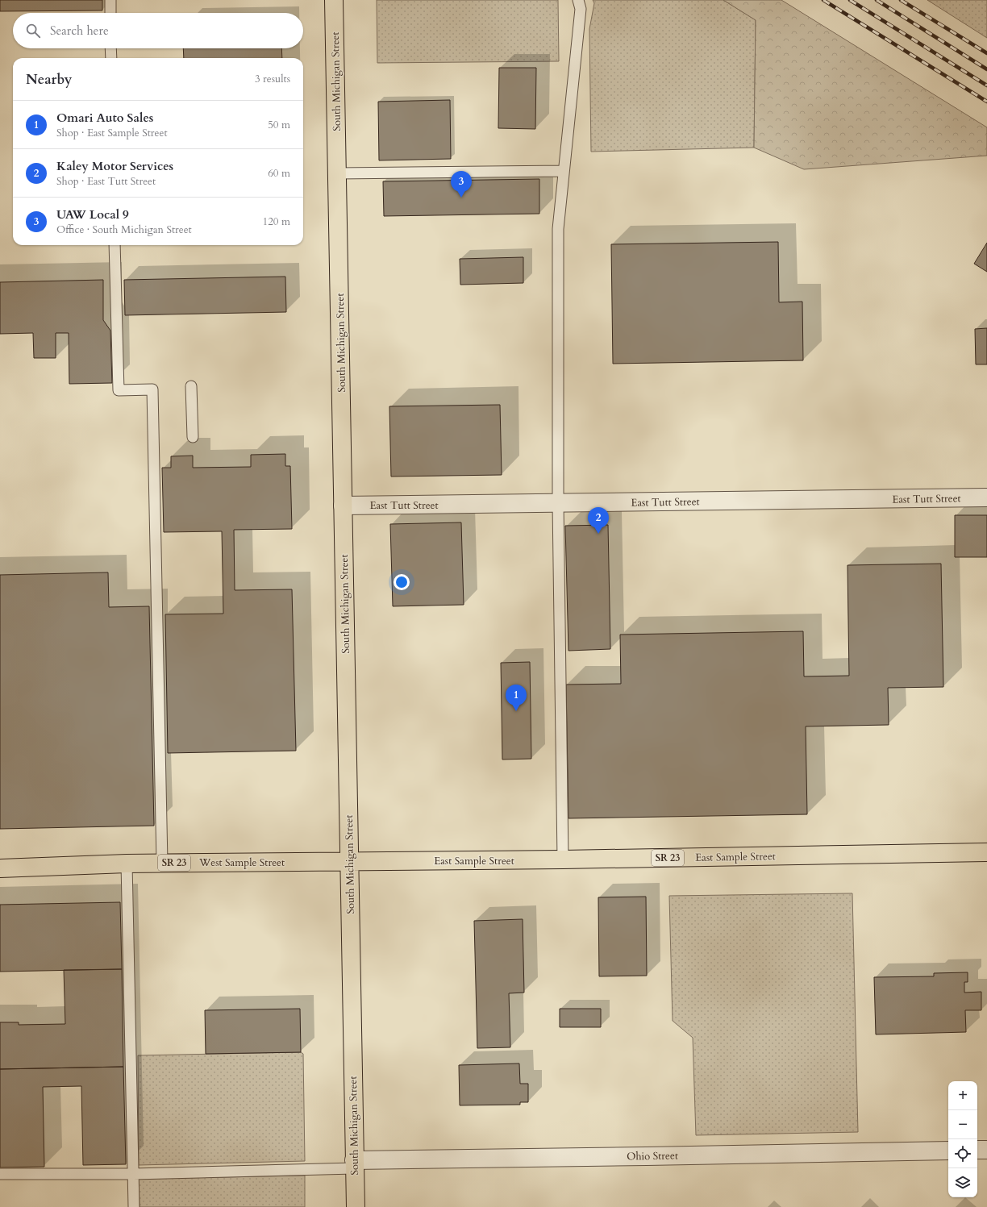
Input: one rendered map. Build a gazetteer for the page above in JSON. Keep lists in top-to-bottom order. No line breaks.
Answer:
{"streets":{"main road":["South Michigan Street","East Sample Street","SR 23","West Sample Street"],"street":["East Tutt Street","Ohio Street"]},"crossings":[["South Michigan Street","East Tutt Street"],["South Michigan Street","East Sample Street"],["South Michigan Street","West Sample Street"],["South Michigan Street","Ohio Street"],["East Sample Street","West Sample Street"]],"page":{"search":"Search here","heading":["Nearby","3 results"],"list":[{"mark":"1","name":"Omari Auto Sales","note":"Shop · East Sample Street","value":"50 m"},{"mark":"2","name":"Kaley Motor Services","note":"Shop · East Tutt Street","value":"60 m"},{"mark":"3","name":"UAW Local 9","note":"Office · South Michigan Street","value":"120 m"}],"pins":["3","2","1"],"map_buttons":["+","−"]}}
